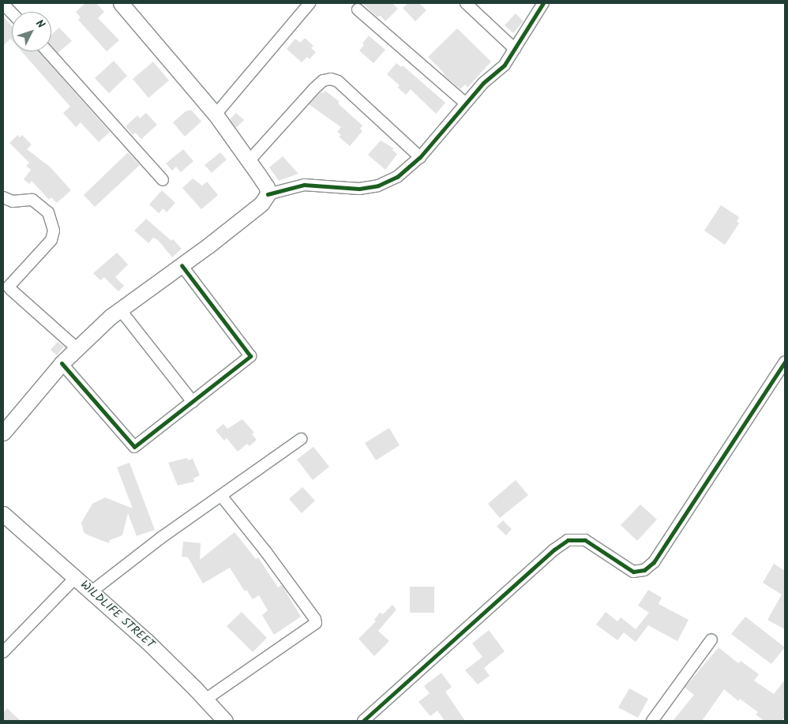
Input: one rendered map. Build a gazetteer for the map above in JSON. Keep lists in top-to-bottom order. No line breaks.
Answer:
{"streets":{"main road":["WILDLIFE STREET"]},"north":"top right"}
